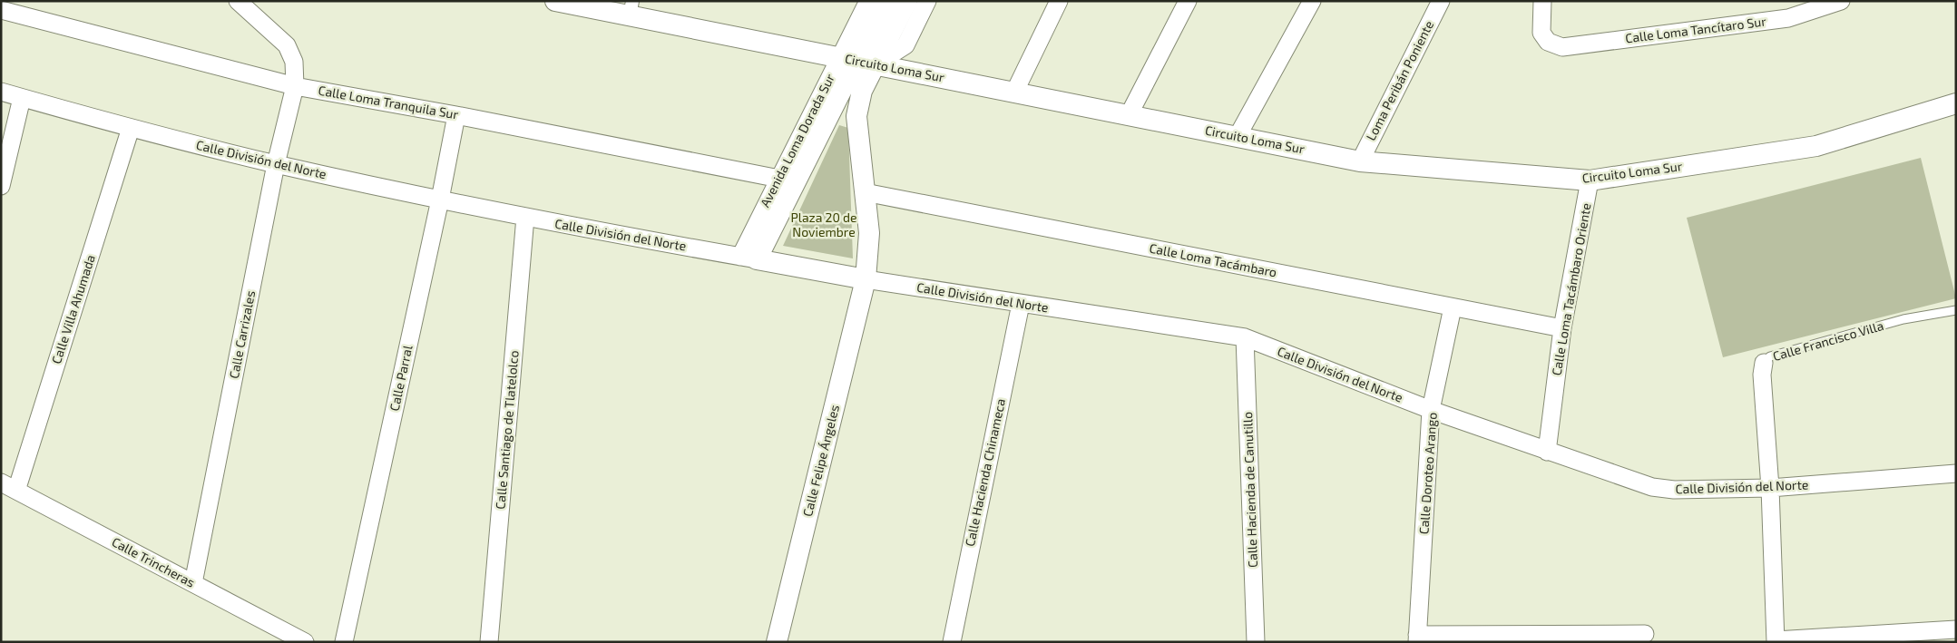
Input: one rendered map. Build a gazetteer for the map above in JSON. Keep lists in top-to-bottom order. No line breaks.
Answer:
{"streets":{"street":["Calle Loma Tancítaro Sur","Circuito Loma Sur","Loma Peribán Poniente","Calle Loma Tranquila Sur","Avenida Loma Dorada Sur","Calle División del Norte","Calle Loma Tacámbaro","Calle Loma Tacámbaro Oriente","Calle Villa Ahumada","Calle Carrizales","Calle Francisco Villa","Calle Parral","Calle Santiago de Tlatelolco","Calle Felipe Ángeles","Calle Hacienda Chinameca","Calle Doroteo Arango","Calle Hacienda de Canutillo","Calle Trincheras"]},"crossings":[["Circuito Loma Sur","Loma Peribán Poniente"],["Circuito Loma Sur","Avenida Loma Dorada Sur"],["Circuito Loma Sur","Calle Loma Tacámbaro Oriente"],["Calle Loma Tranquila Sur","Avenida Loma Dorada Sur"],["Calle Loma Tranquila Sur","Calle Carrizales"],["Calle Loma Tranquila Sur","Calle Parral"],["Avenida Loma Dorada Sur","Calle División del Norte"],["Avenida Loma Dorada Sur","Calle Loma Tacámbaro"],["Avenida Loma Dorada Sur","Calle Felipe Ángeles"],["Calle División del Norte","Calle Loma Tacámbaro Oriente"],["Calle División del Norte","Calle Villa Ahumada"],["Calle División del Norte","Calle Carrizales"],["Calle División del Norte","Calle Francisco Villa"],["Calle División del Norte","Calle Parral"],["Calle División del Norte","Calle Santiago de Tlatelolco"],["Calle División del Norte","Calle Felipe Ángeles"],["Calle División del Norte","Calle Hacienda Chinameca"],["Calle División del Norte","Calle Doroteo Arango"],["Calle División del Norte","Calle Hacienda de Canutillo"],["Calle Loma Tacámbaro","Calle Loma Tacámbaro Oriente"],["Calle Loma Tacámbaro","Calle Doroteo Arango"],["Calle Villa Ahumada","Calle Trincheras"],["Calle Carrizales","Calle Trincheras"]],"parks":["Plaza 20 de Noviembre"]}
